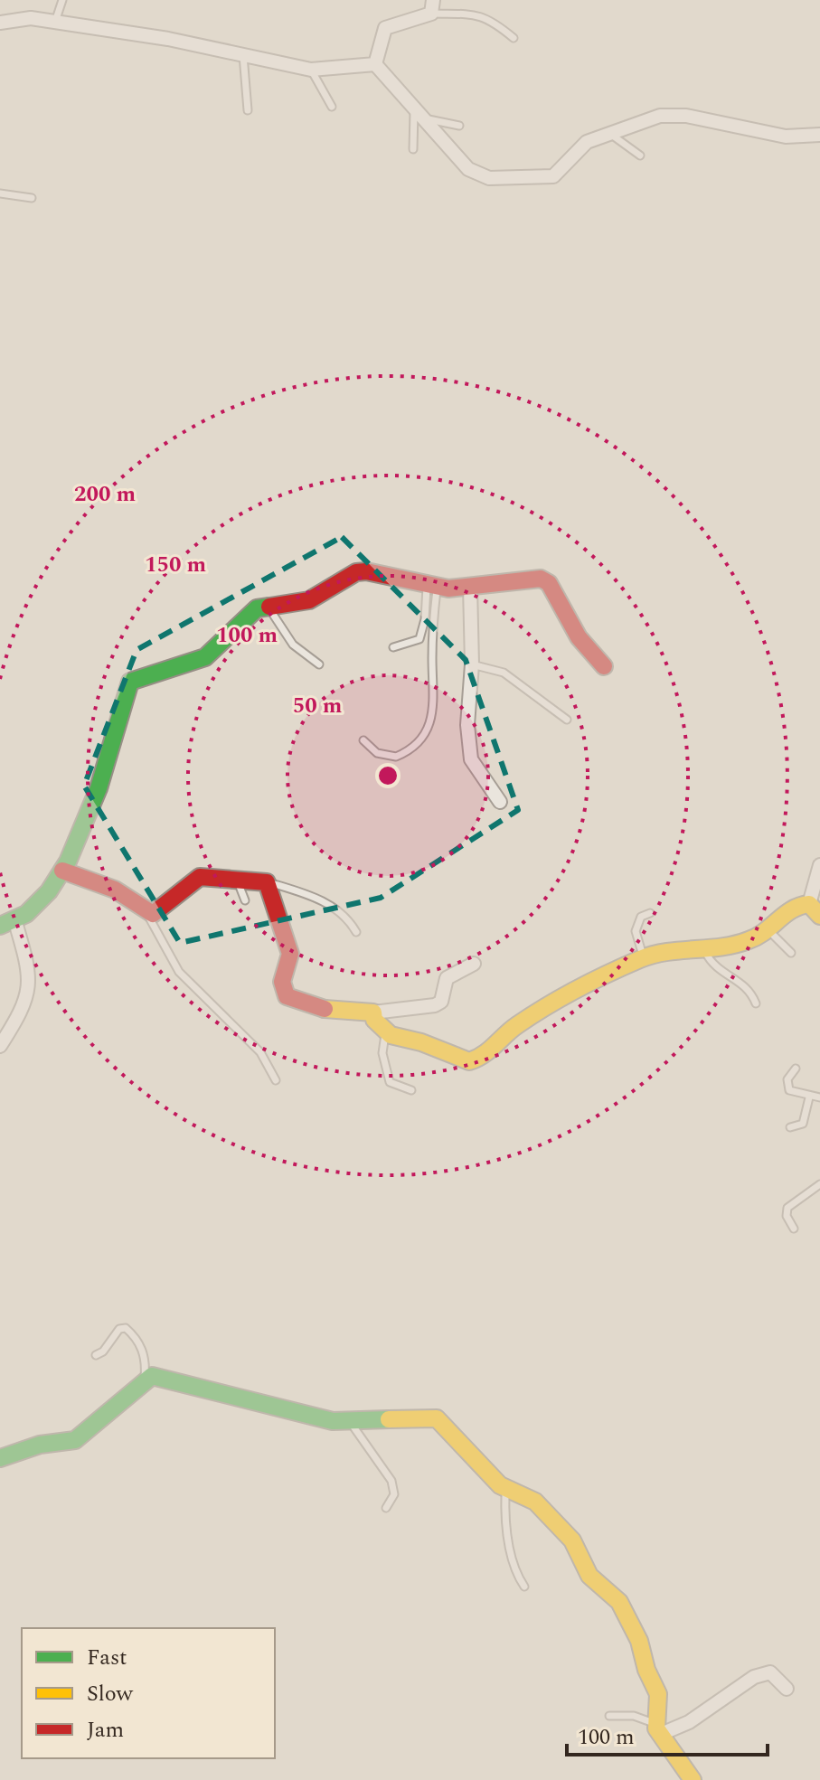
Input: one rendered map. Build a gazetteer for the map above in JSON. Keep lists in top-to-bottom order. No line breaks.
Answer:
{"legend":["Fast","Slow","Jam"],"scale_bar":"100 m","rings":["200 m","150 m","100 m","50 m"]}
